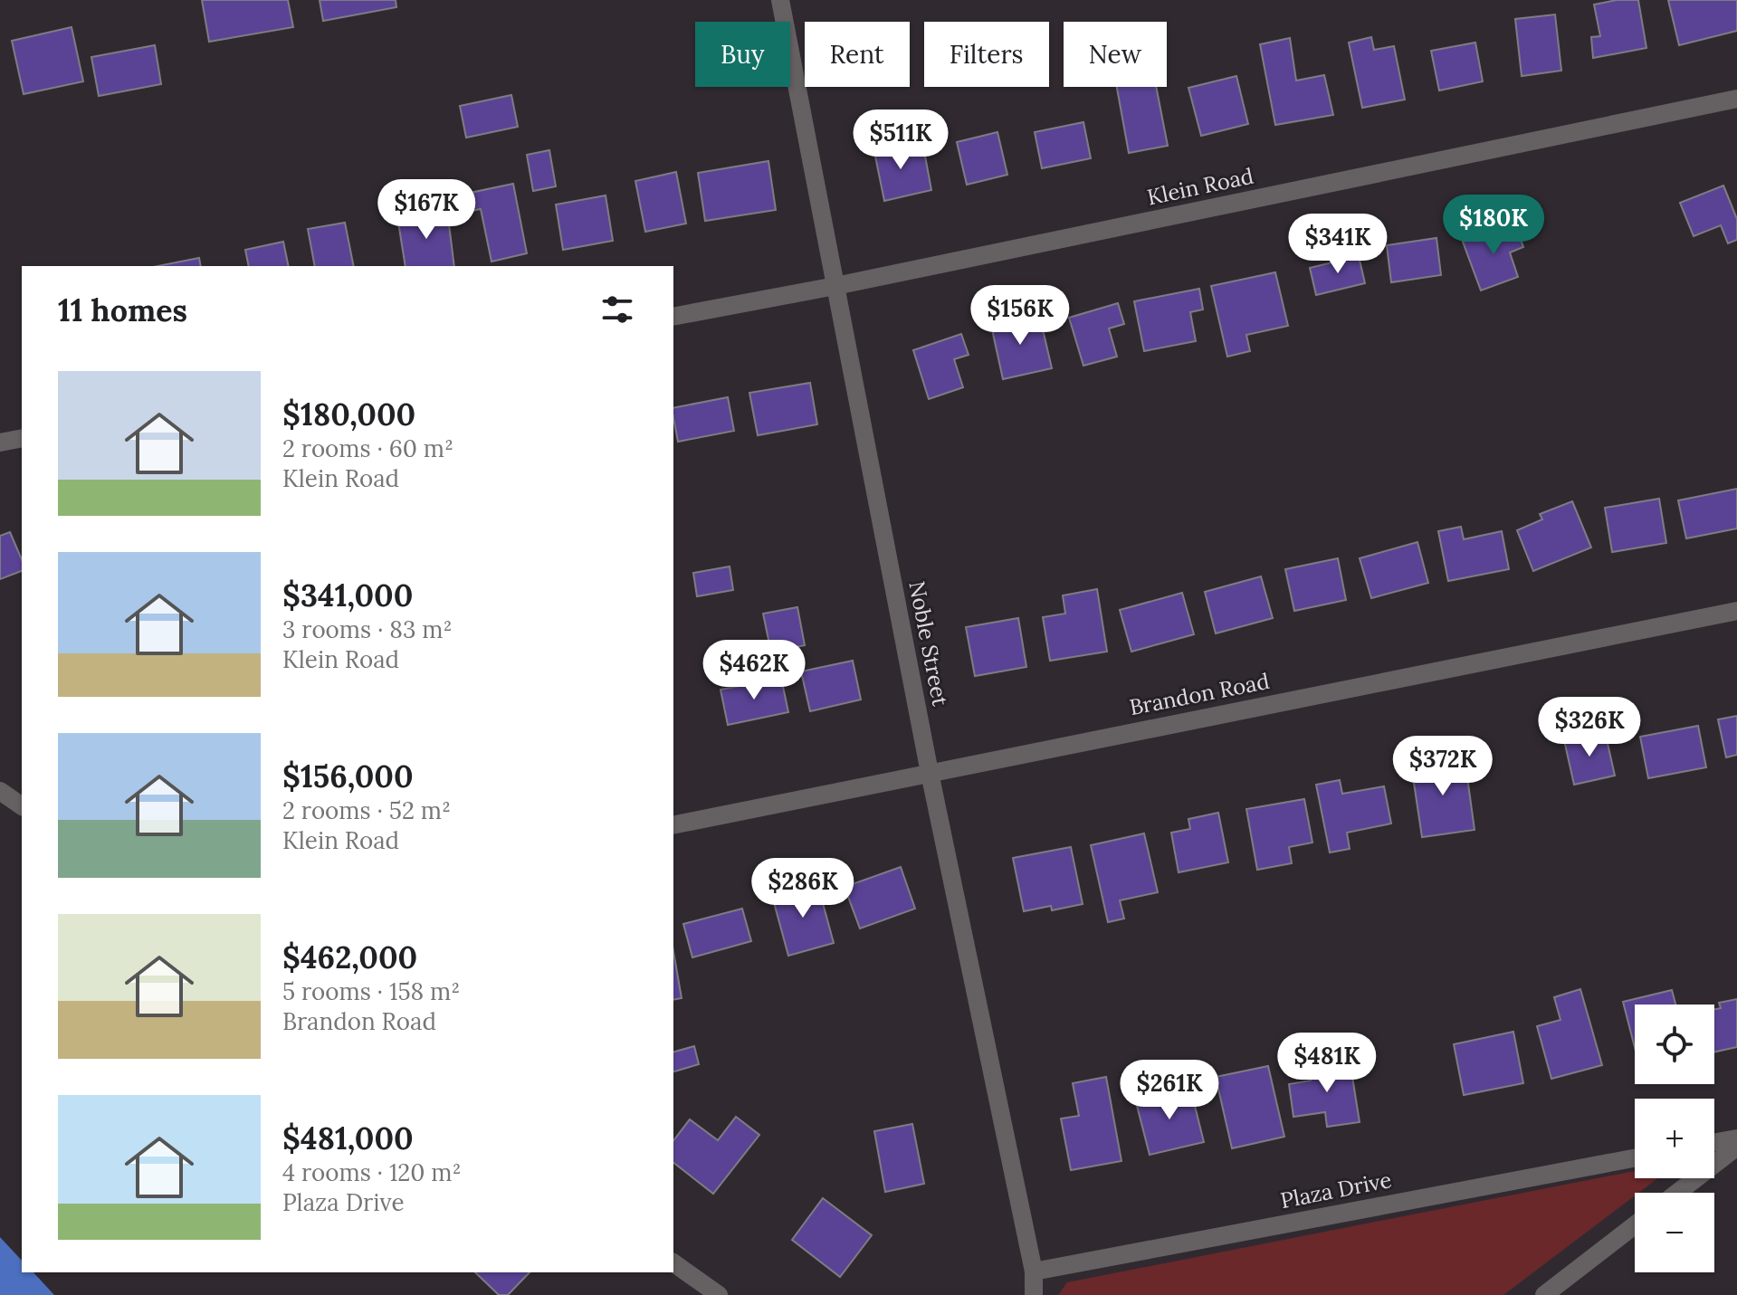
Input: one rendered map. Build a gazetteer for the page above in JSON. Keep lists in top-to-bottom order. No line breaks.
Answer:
{"streets":{"street":["Klein Road","Noble Street","Brandon Road","Plaza Drive"]},"crossings":[["Klein Road","Noble Street"],["Noble Street","Brandon Road"],["Noble Street","Plaza Drive"]],"page":{"chip":["Buy","Rent","Filters","New"],"price":["$511K","$167K","$180K","$341K","$156K","$462K","$326K","$372K","$286K","$481K","$261K"],"heading":"11 homes","list":[{"name":"$180,000","note":"2 rooms · 60 m² · Klein Road"},{"name":"$341,000","note":"3 rooms · 83 m² · Klein Road"},{"name":"$156,000","note":"2 rooms · 52 m² · Klein Road"},{"name":"$462,000","note":"5 rooms · 158 m² · Brandon Road"},{"name":"$481,000","note":"4 rooms · 120 m² · Plaza Drive"}],"map_buttons":["+","−"]}}
